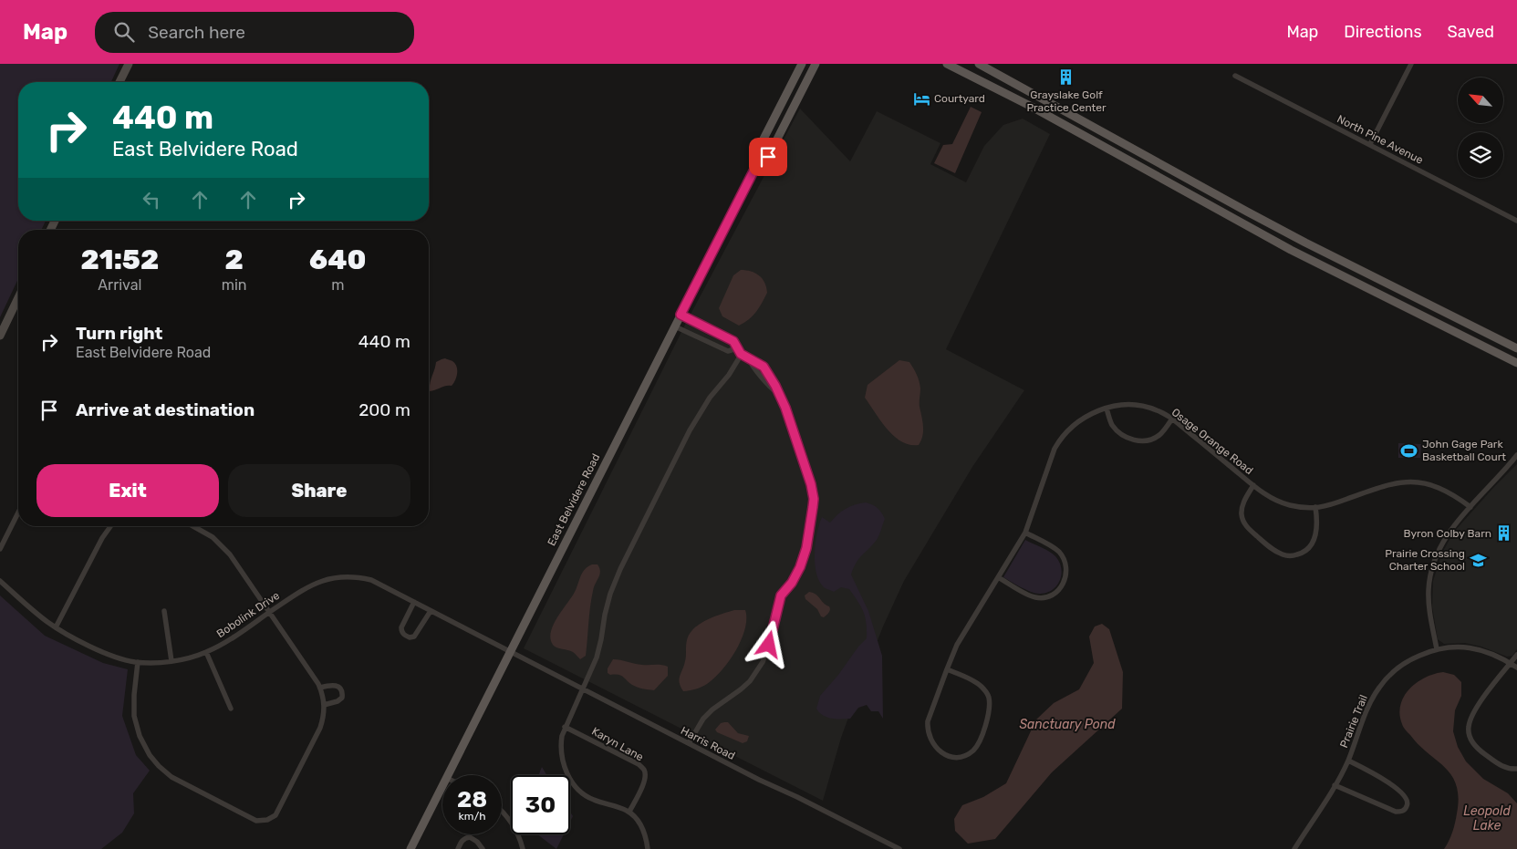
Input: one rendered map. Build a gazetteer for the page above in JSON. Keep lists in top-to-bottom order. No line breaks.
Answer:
{"streets":{"main road":["East Belvidere Road"],"street":["North Pine Avenue","Osage Orange Road","Bobolink Drive","Prairie Trail","Harris Road","Karyn Lane"]},"crossings":[["East Belvidere Road","Bobolink Drive"],["East Belvidere Road","Harris Road"],["Bobolink Drive","Harris Road"]],"water":["Sanctuary Pond","Leopold Lake"],"places":{"building":["Grayslake Golf Practice Center","Byron Colby Barn"],"hotel":["Courtyard"],"sports":["John Gage Park Basketball Court"],"school or university":["Prairie Crossing Charter School"]},"north":"top left","page":{"header":"Map","search":"Search here","nav":["Map","Directions","Saved"],"turn":["440 m","East Belvidere Road"],"eta":["21:52","Arrival","2","min","640","m"],"list":[{"name":"Turn right","note":"East Belvidere Road","value":"440 m"},{"name":"Arrive at destination","value":"200 m"}],"buttons":["Exit","Share"],"speed":"28 km/h","limit":"30"}}
